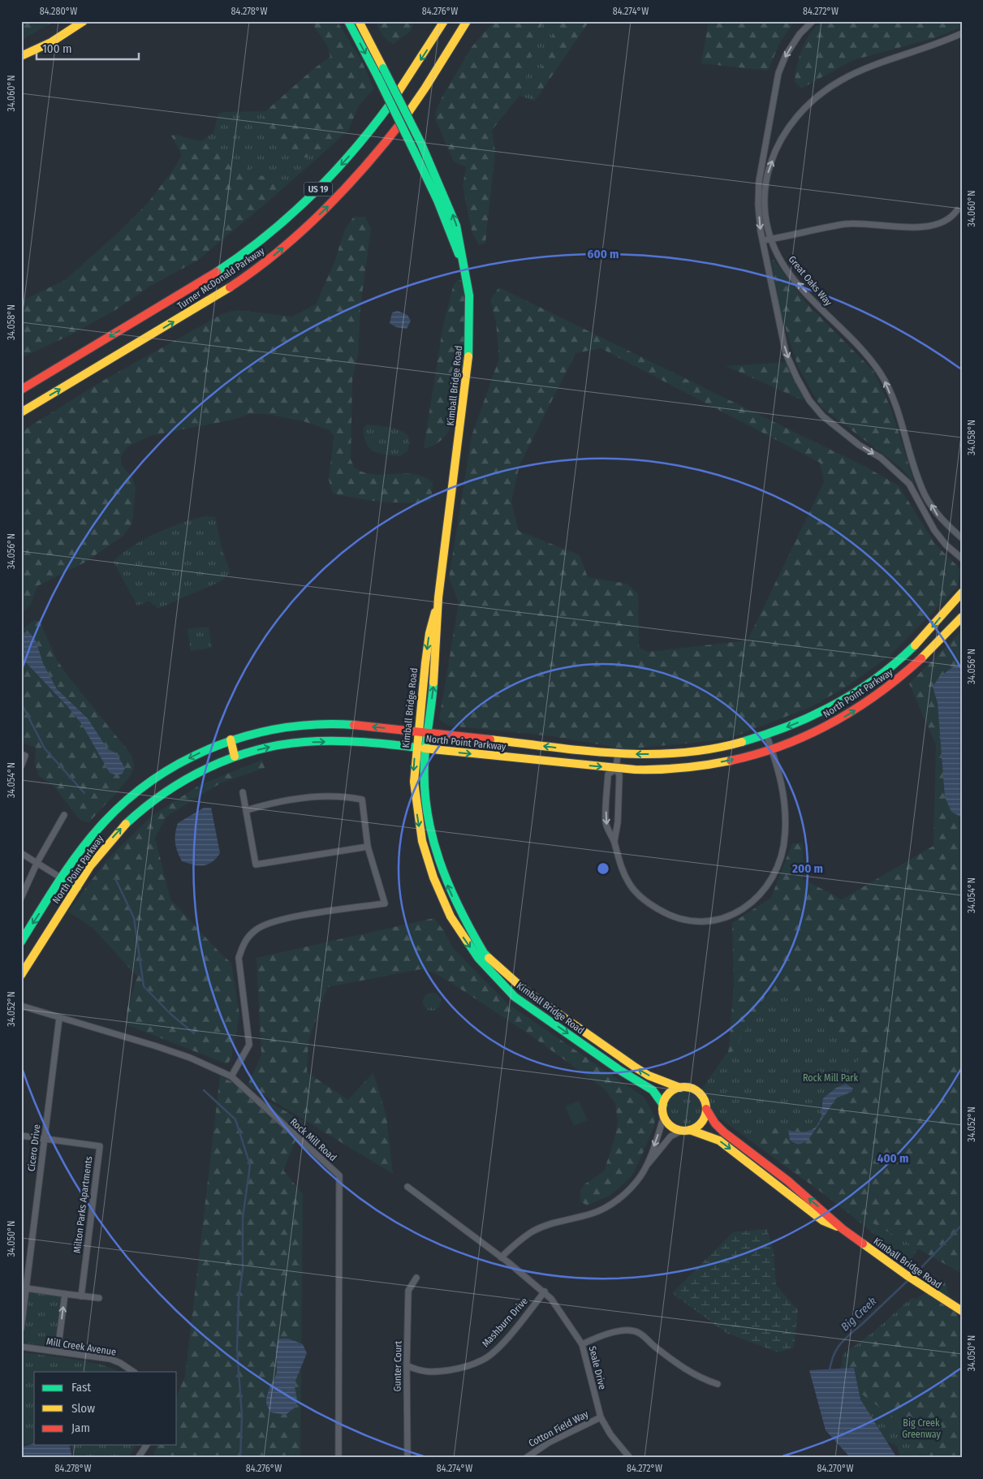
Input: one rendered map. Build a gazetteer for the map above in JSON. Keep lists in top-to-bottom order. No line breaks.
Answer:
{"streets":{"main road":["US 19","Turner McDonald Parkway","Kimball Bridge Road","North Point Parkway"],"street":["Great Oaks Way","Rock Mill Road","Cicero Drive","Milton Parks Apartments","Mashburn Drive","Mill Creek Avenue","Gunter Court","Seale Drive","Cotton Field Way"]},"crossings":[["Kimball Bridge Road","North Point Parkway"],["Rock Mill Road","Cicero Drive"],["Cicero Drive","Milton Parks Apartments"],["Mashburn Drive","Gunter Court"],["Mashburn Drive","Seale Drive"],["Seale Drive","Cotton Field Way"]],"water":["Big Creek"],"parks":["Rock Mill Park","Big Creek Greenway"],"legend":["Fast","Slow","Jam"],"scale_bar":"100 m","coordinates":["84.280°W","84.278°W","84.276°W","84.274°W","84.272°W","34.060°N","34.058°N","34.056°N","34.054°N","34.052°N","34.050°N","84.270°W"],"rings":["600 m","200 m","400 m"]}
